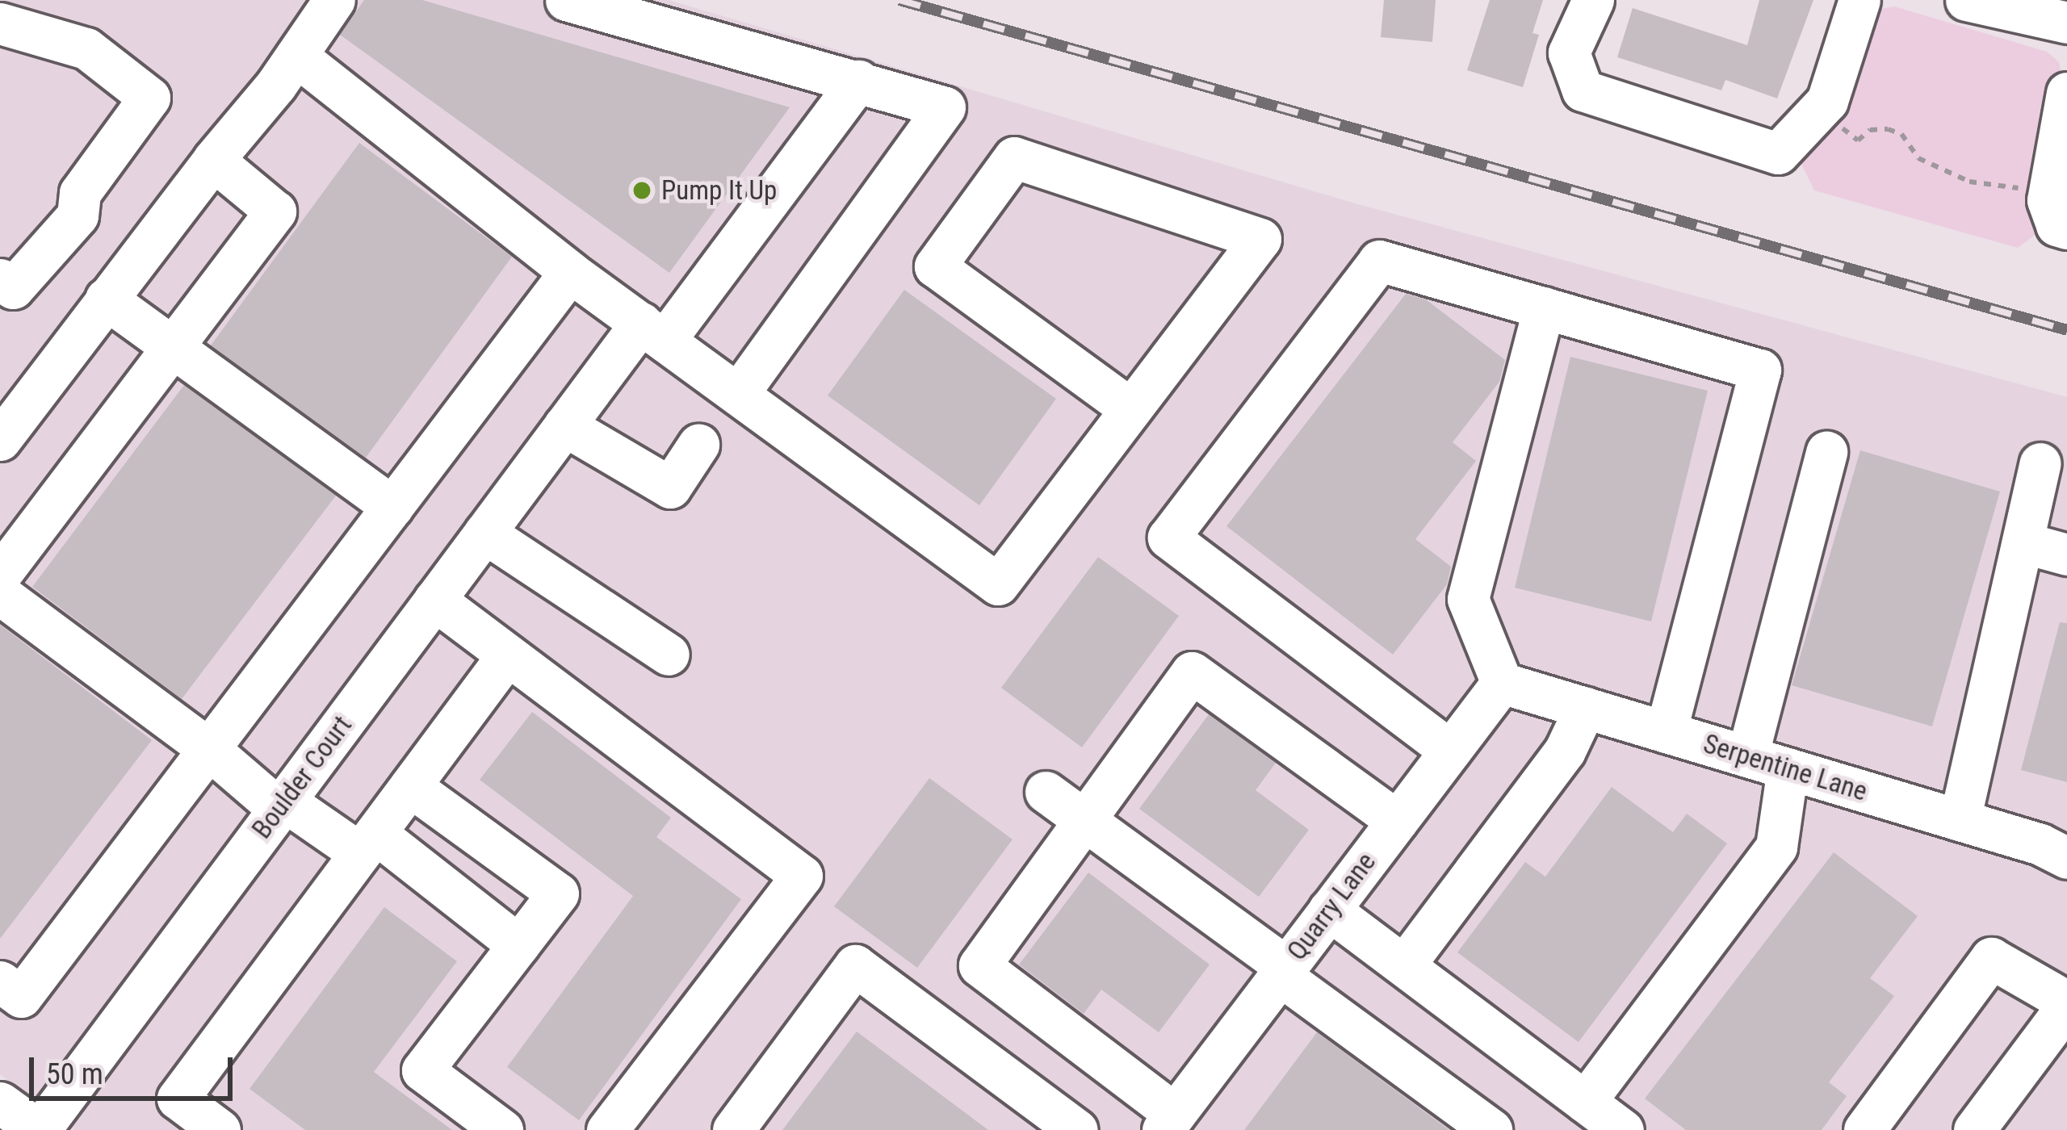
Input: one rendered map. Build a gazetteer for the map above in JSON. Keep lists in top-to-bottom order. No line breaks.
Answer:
{"streets":{"street":["Serpentine Lane","Boulder Court","Quarry Lane"]},"crossings":[["Serpentine Lane","Quarry Lane"]],"places":["Pump It Up"],"scale_bar":"50 m"}
